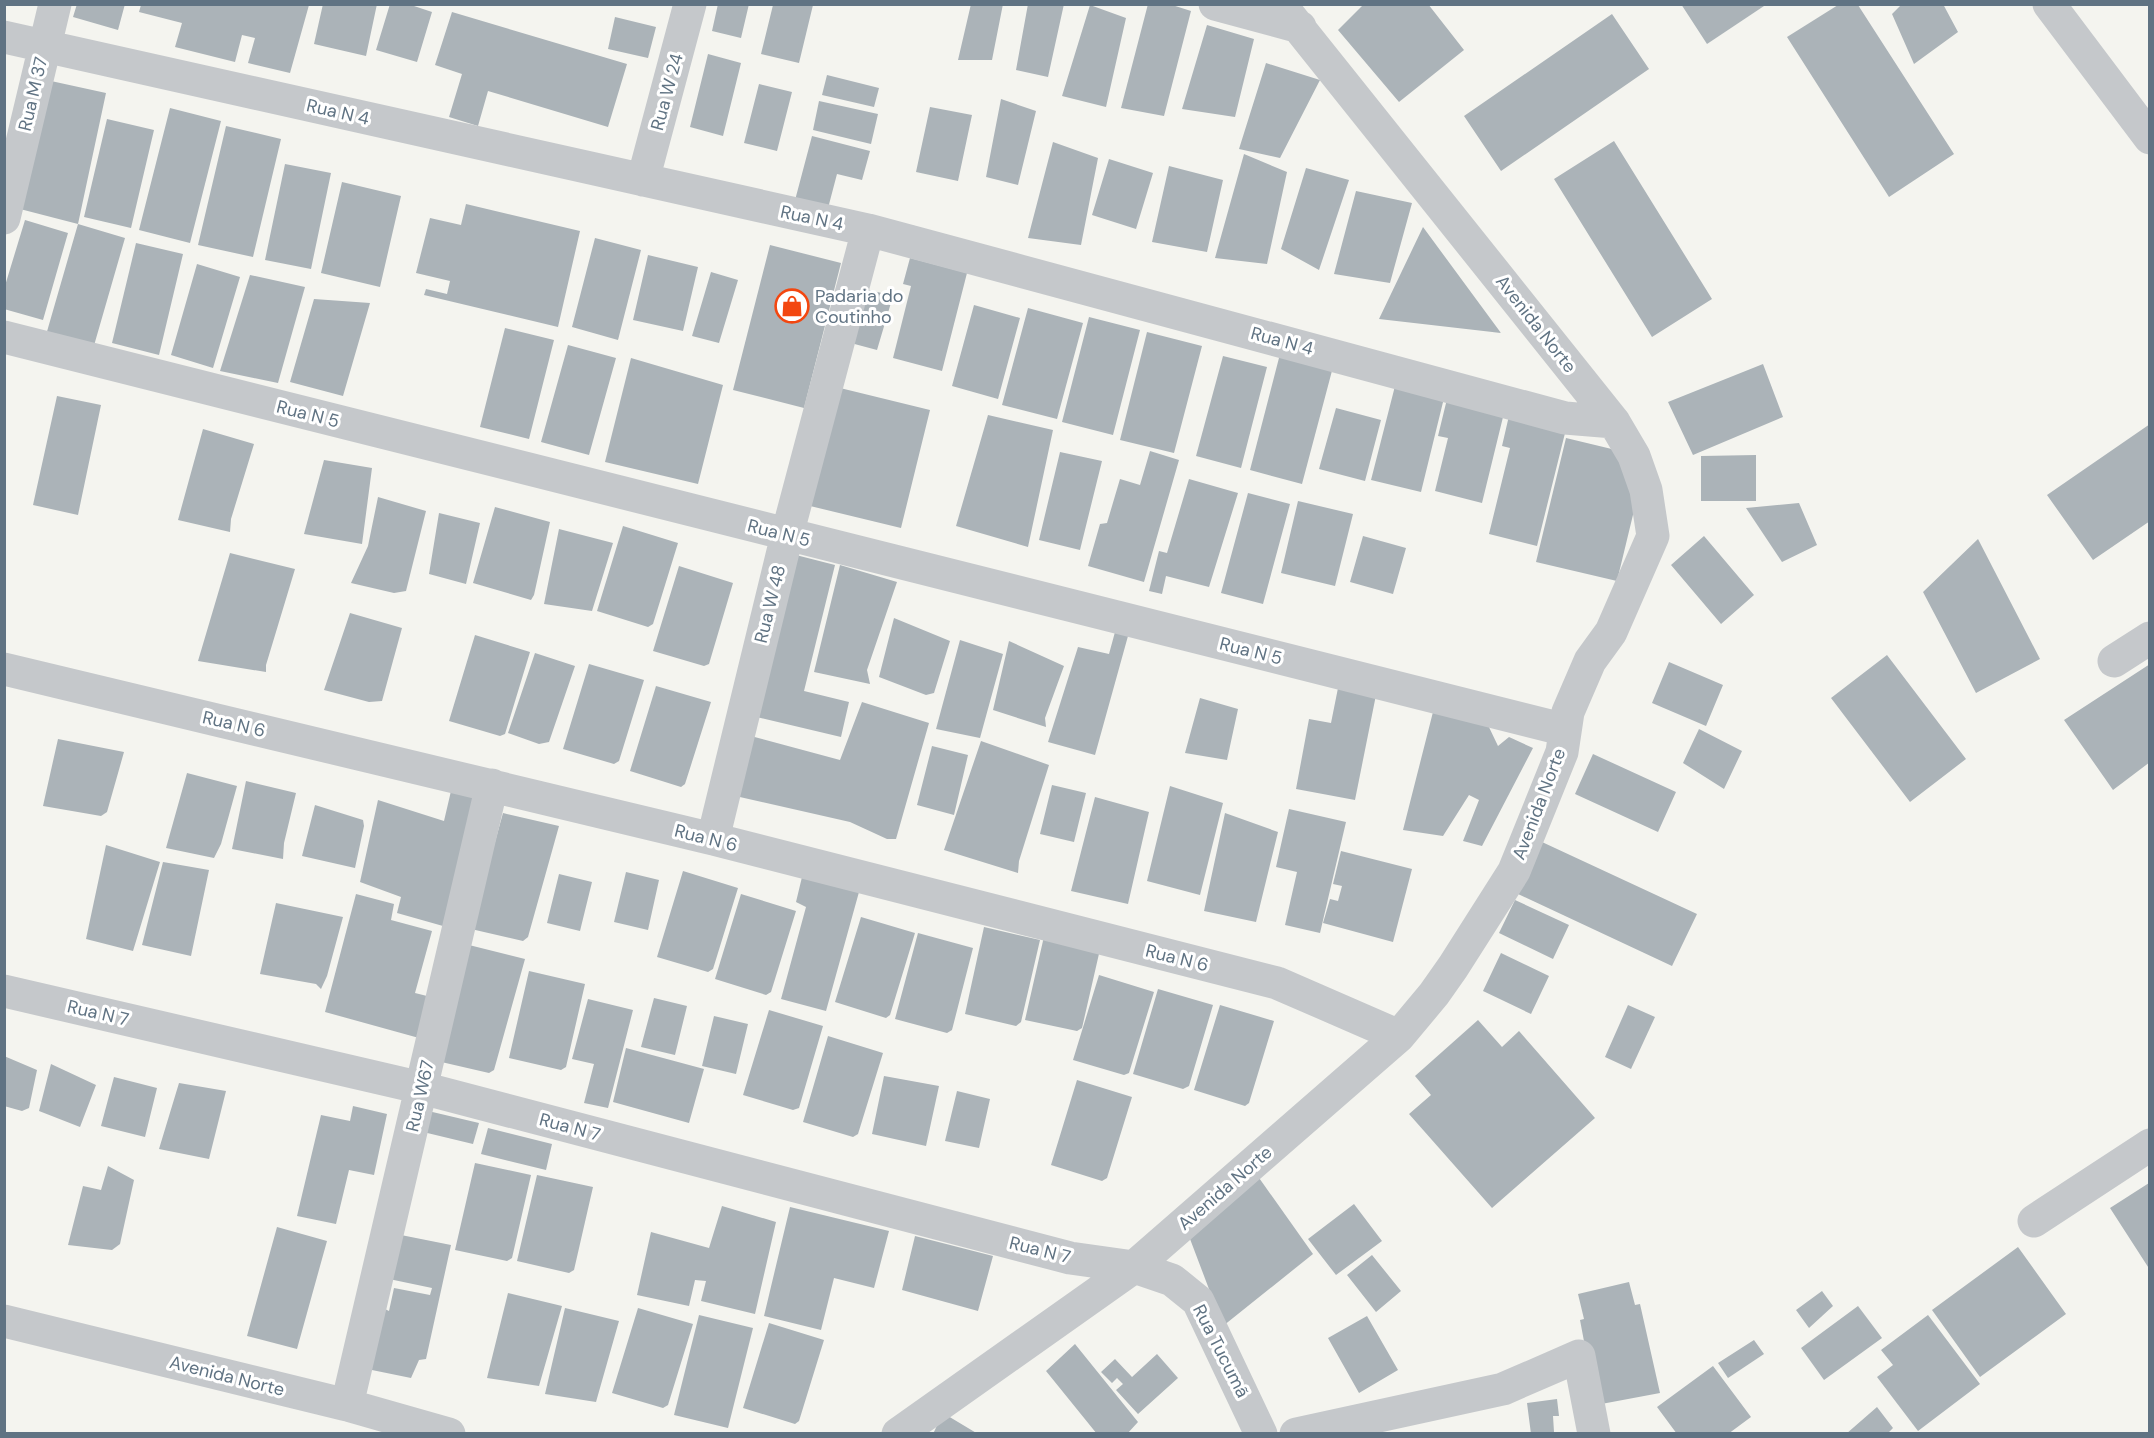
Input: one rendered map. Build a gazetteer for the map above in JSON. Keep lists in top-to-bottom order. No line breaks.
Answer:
{"streets":{"street":["Rua W 24","Rua M 37","Rua N 4","Avenida Norte","Rua N 5","Rua W 48","Rua N 6","Rua N 7","Rua W67","Rua Tucumã"]},"crossings":[["Rua W 24","Rua N 4"],["Rua M 37","Rua N 4"],["Rua N 4","Avenida Norte"],["Rua N 4","Rua W 48"],["Avenida Norte","Rua N 6"],["Avenida Norte","Rua N 7"],["Avenida Norte","Rua W67"],["Avenida Norte","Rua Tucumã"],["Rua N 5","Rua W 48"],["Rua W 48","Rua N 6"],["Rua N 6","Rua W67"],["Rua N 7","Rua W67"],["Rua N 7","Rua Tucumã"]],"places":{"shop":["Padaria do Coutinho"]}}
